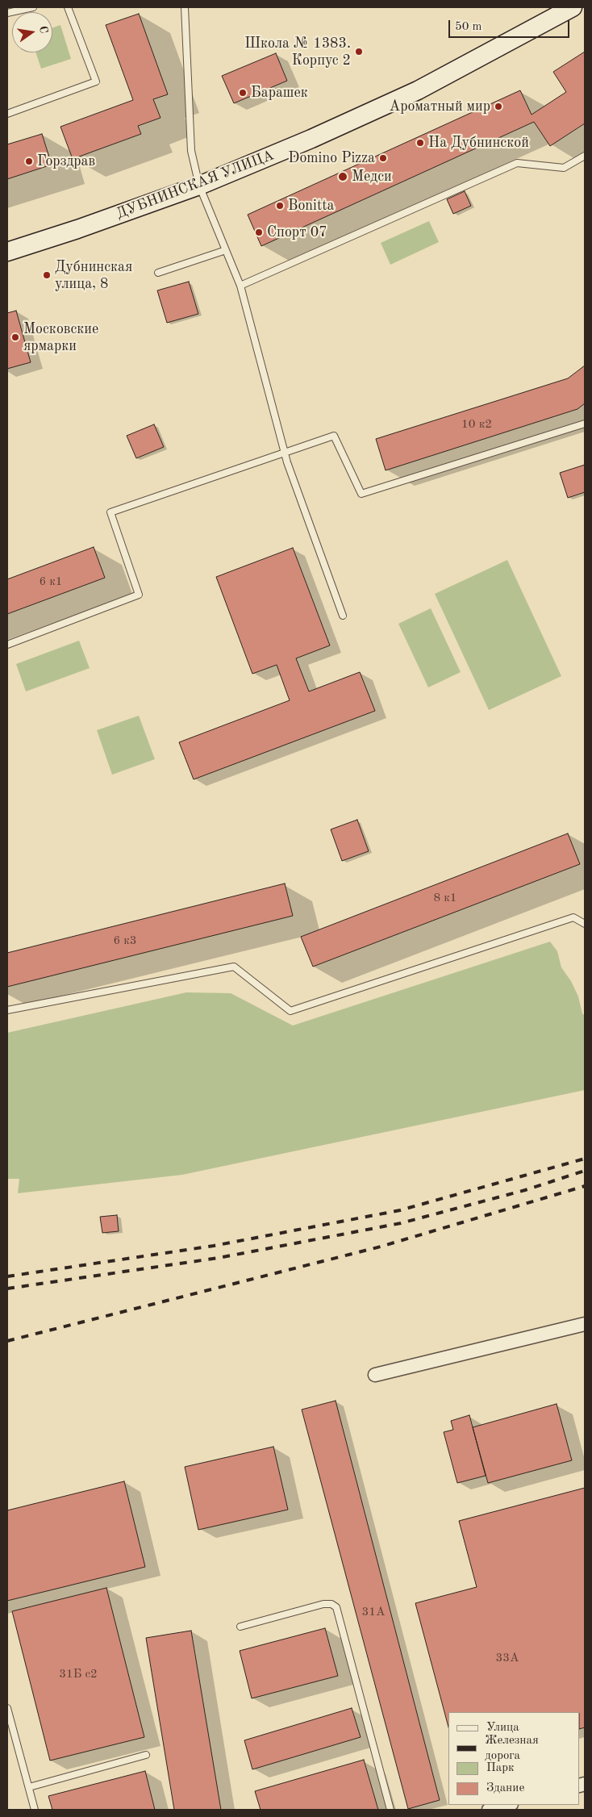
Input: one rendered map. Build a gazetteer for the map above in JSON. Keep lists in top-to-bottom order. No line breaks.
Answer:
{"streets":{"main road":["ДУБНИНСКАЯ УЛИЦА"]},"places":["Школа № 1383. Корпус 2","Барашек","Ароматный мир","На Дубнинской","Domino Pizza","Горздрав","Медси","Bonitta","Спорт 07","Дубнинская улица, 8","Московские ярмарки"],"house_numbers":["10 к2","6 к1","8 к1","6 к3","31А","33А","31Б с2"],"legend":["Улица","Железная дорога","Парк","Здание"],"scale_bar":"50 m","north":"right"}
